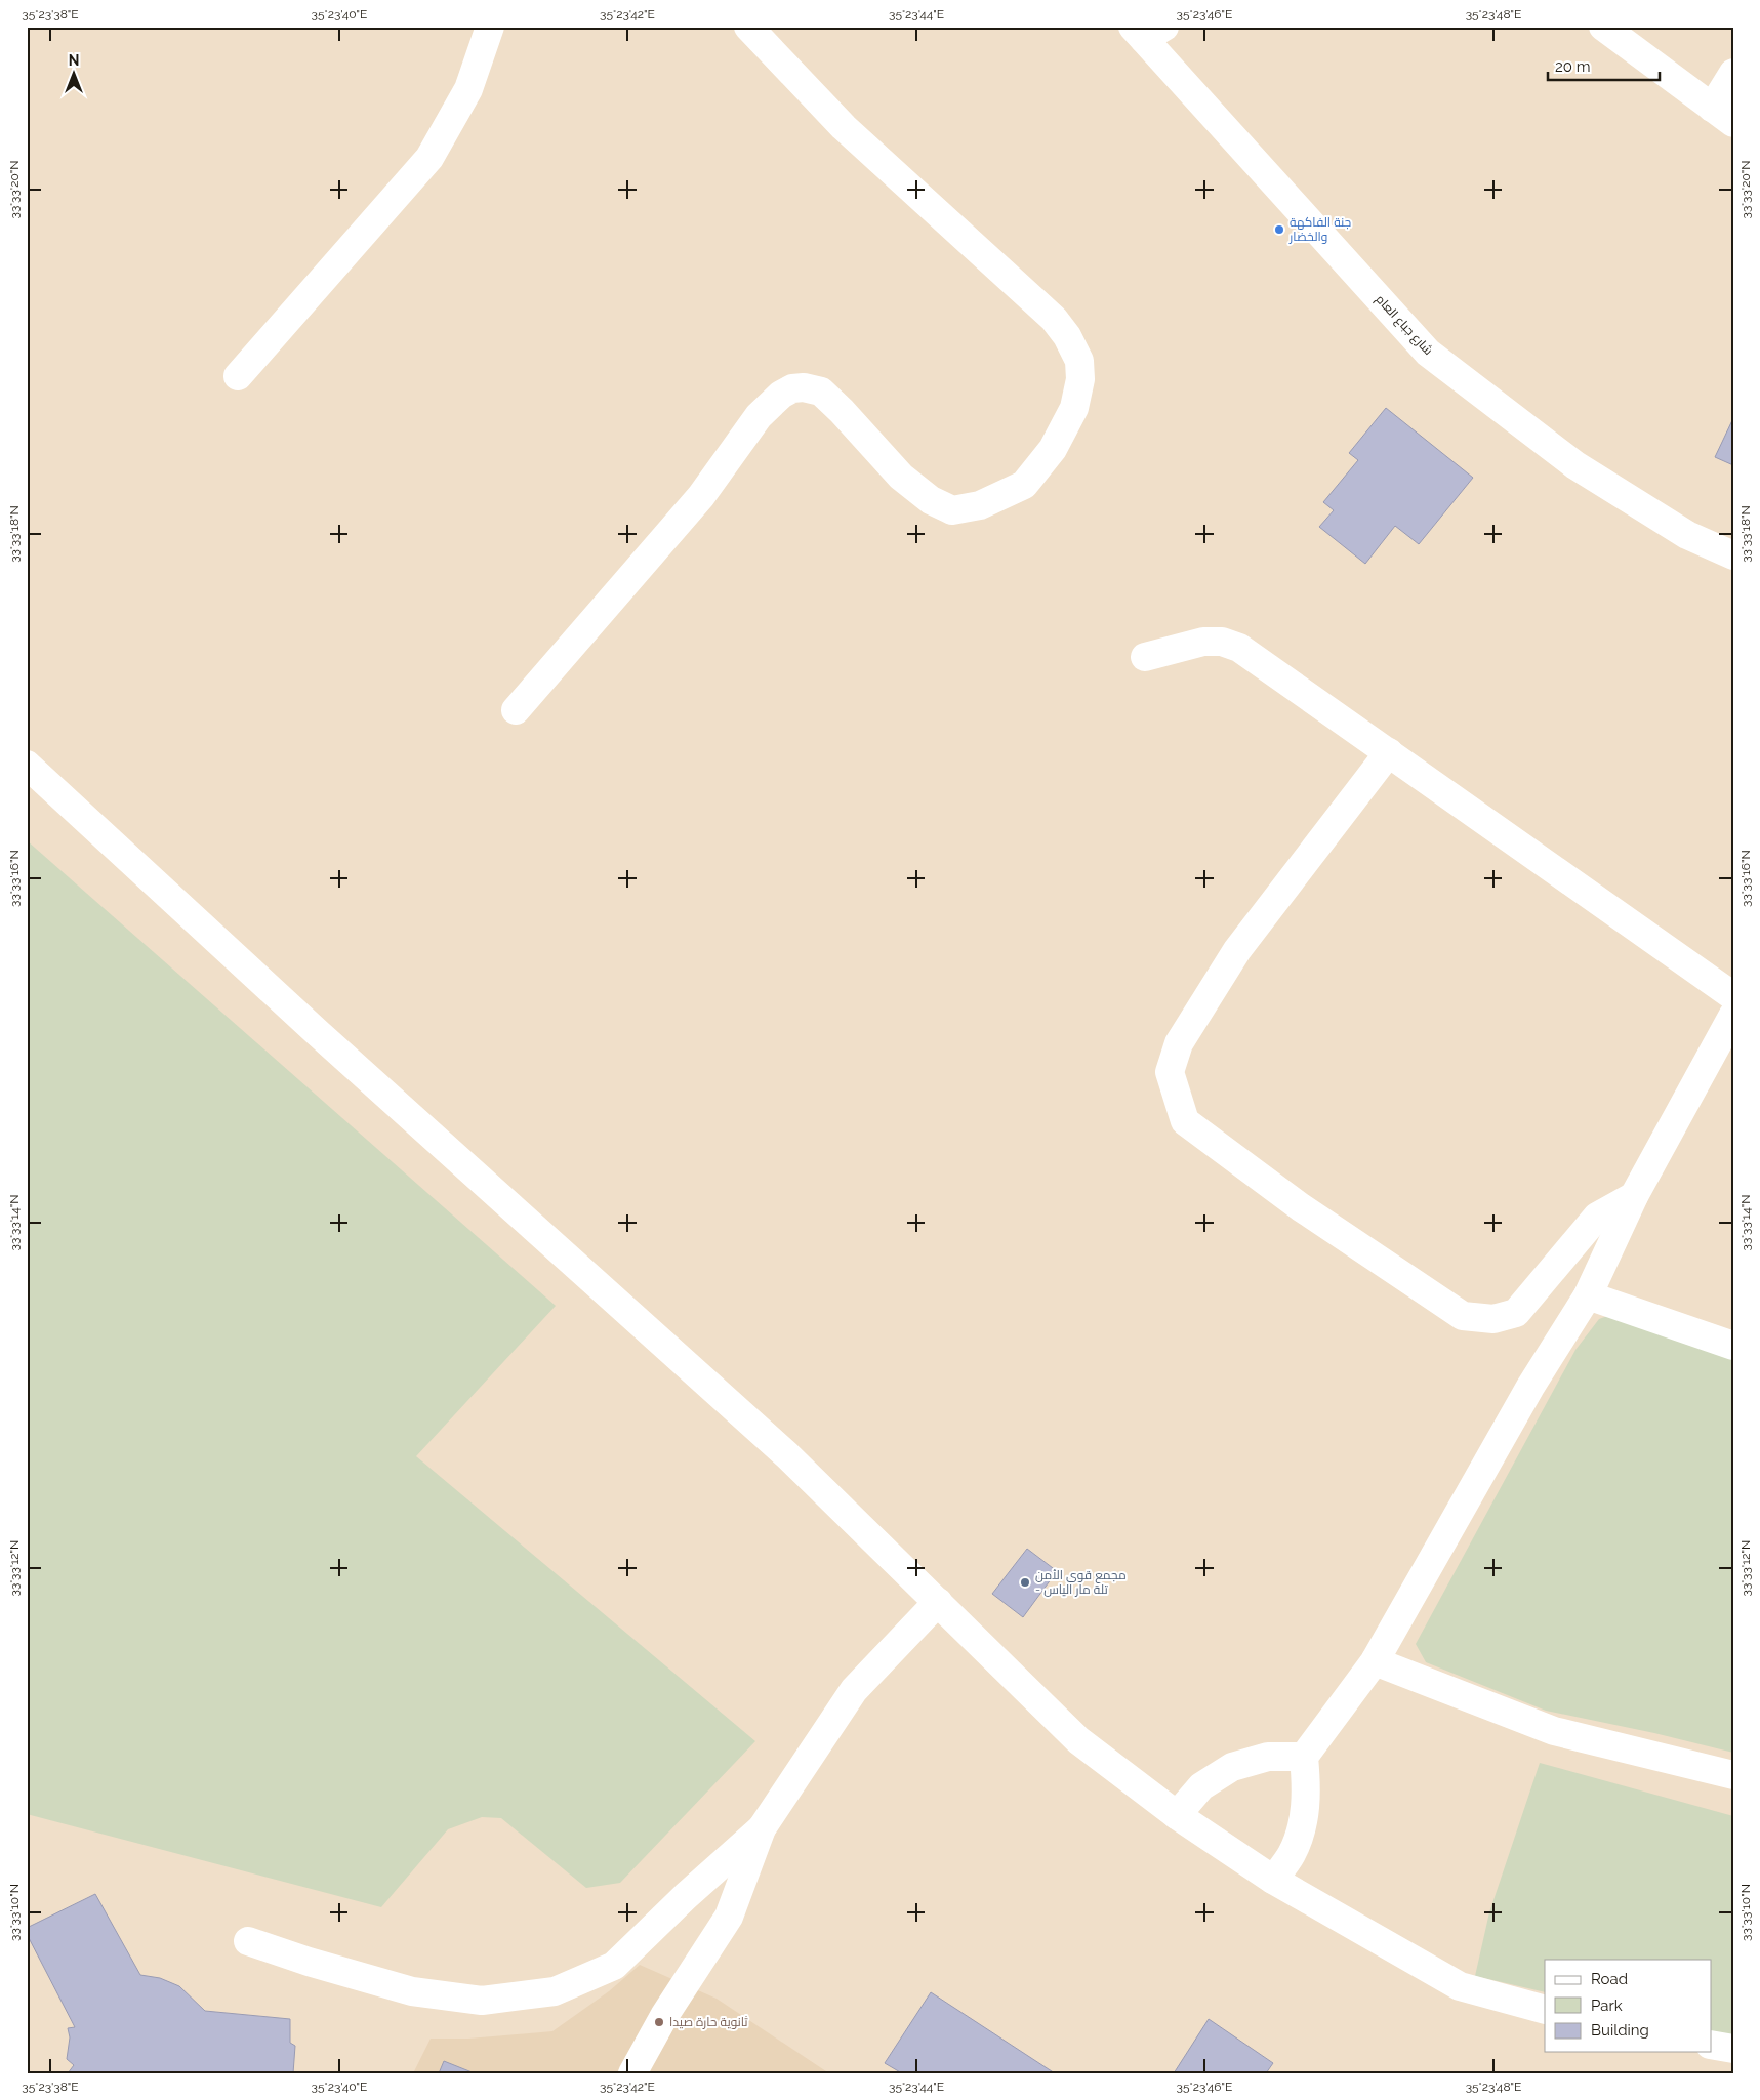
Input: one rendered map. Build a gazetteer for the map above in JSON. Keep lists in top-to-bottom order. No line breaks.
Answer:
{"streets":{"street":["شارع جباع العام"]},"places":["جنة الفاكهة والخضار","مجمع قوى الأمن - تلة مار الياس","ثانوية حارة صيدا"],"legend":["Road","Park","Building"],"scale_bar":"20 m","north":"top","coordinates":["35°23'38\"E","35°23'40\"E","35°23'42\"E","35°23'44\"E","35°23'46\"E","35°23'48\"E","33°33'20\"N","33°33'18\"N","33°33'16\"N","33°33'14\"N","33°33'12\"N","33°33'10\"N"]}
